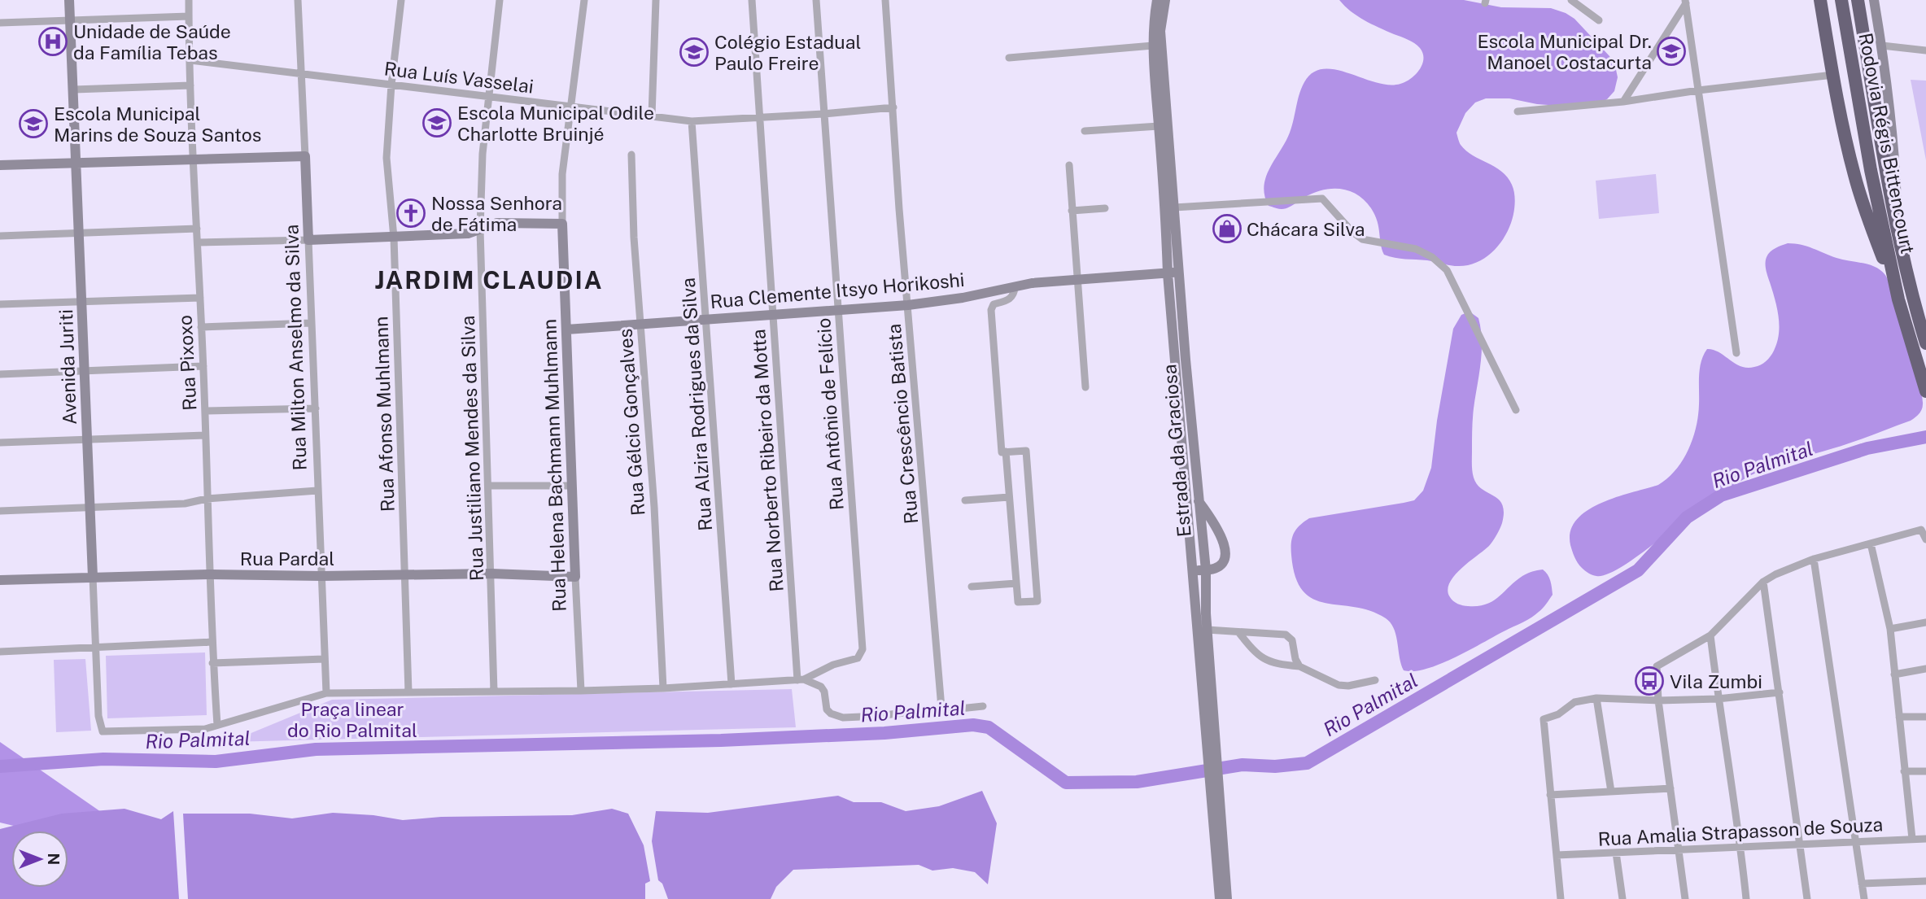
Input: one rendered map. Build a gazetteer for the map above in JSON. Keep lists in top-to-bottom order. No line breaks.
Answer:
{"streets":{"highway":["Rodovia Régis Bittencourt"],"street":["Rua Luís Vasselai","Rua Clemente Itsyo Horikoshi","Rua Milton Anselmo da Silva","Rua Pixoxo","Avenida Juriti","Rua Alzira Rodrigues da Silva","Rua Afonso Muhlmann","Rua Antônio de Felício","Rua Gélcio Gonçalves","Rua Crescêncio Batista","Rua Justiliano Mendes da Silva","Estrada da Graciosa","Rua Norberto Ribeiro da Motta","Rua Helena Bachmann Muhlmann","Rua Pardal","Rua Amalia Strapasson de Souza"]},"crossings":[["Rua Luís Vasselai","Rua Milton Anselmo da Silva"],["Rua Luís Vasselai","Rua Pixoxo"],["Rua Luís Vasselai","Rua Alzira Rodrigues da Silva"],["Rua Luís Vasselai","Rua Afonso Muhlmann"],["Rua Luís Vasselai","Rua Antônio de Felício"],["Rua Luís Vasselai","Rua Crescêncio Batista"],["Rua Luís Vasselai","Rua Justiliano Mendes da Silva"],["Rua Luís Vasselai","Rua Norberto Ribeiro da Motta"],["Rua Luís Vasselai","Rua Helena Bachmann Muhlmann"],["Rua Clemente Itsyo Horikoshi","Rua Alzira Rodrigues da Silva"],["Rua Clemente Itsyo Horikoshi","Rua Antônio de Felício"],["Rua Clemente Itsyo Horikoshi","Rua Gélcio Gonçalves"],["Rua Clemente Itsyo Horikoshi","Rua Crescêncio Batista"],["Rua Clemente Itsyo Horikoshi","Estrada da Graciosa"],["Rua Clemente Itsyo Horikoshi","Rua Norberto Ribeiro da Motta"],["Rua Clemente Itsyo Horikoshi","Rua Helena Bachmann Muhlmann"],["Rua Milton Anselmo da Silva","Rua Pardal"],["Rua Pixoxo","Avenida Juriti"],["Rua Pixoxo","Rua Pardal"],["Avenida Juriti","Rua Pardal"],["Rua Afonso Muhlmann","Rua Pardal"],["Rua Antônio de Felício","Rua Norberto Ribeiro da Motta"],["Rua Justiliano Mendes da Silva","Rua Pardal"],["Rua Helena Bachmann Muhlmann","Rua Pardal"]],"districts":["JARDIM CLAUDIA"],"water":["Rio Palmital"],"parks":["Praça linear do Rio Palmital"],"places":{"hospital":["Unidade de Saúde da Família Tebas"],"school or university":["Escola Municipal Dr. Manoel Costacurta","Colégio Estadual Paulo Freire","Escola Municipal Odile Charlotte Bruinjé","Escola Municipal Marins de Souza Santos"],"church":["Nossa Senhora de Fátima"],"shop":["Chácara Silva"],"bus stop":["Vila Zumbi"]},"north":"right"}
